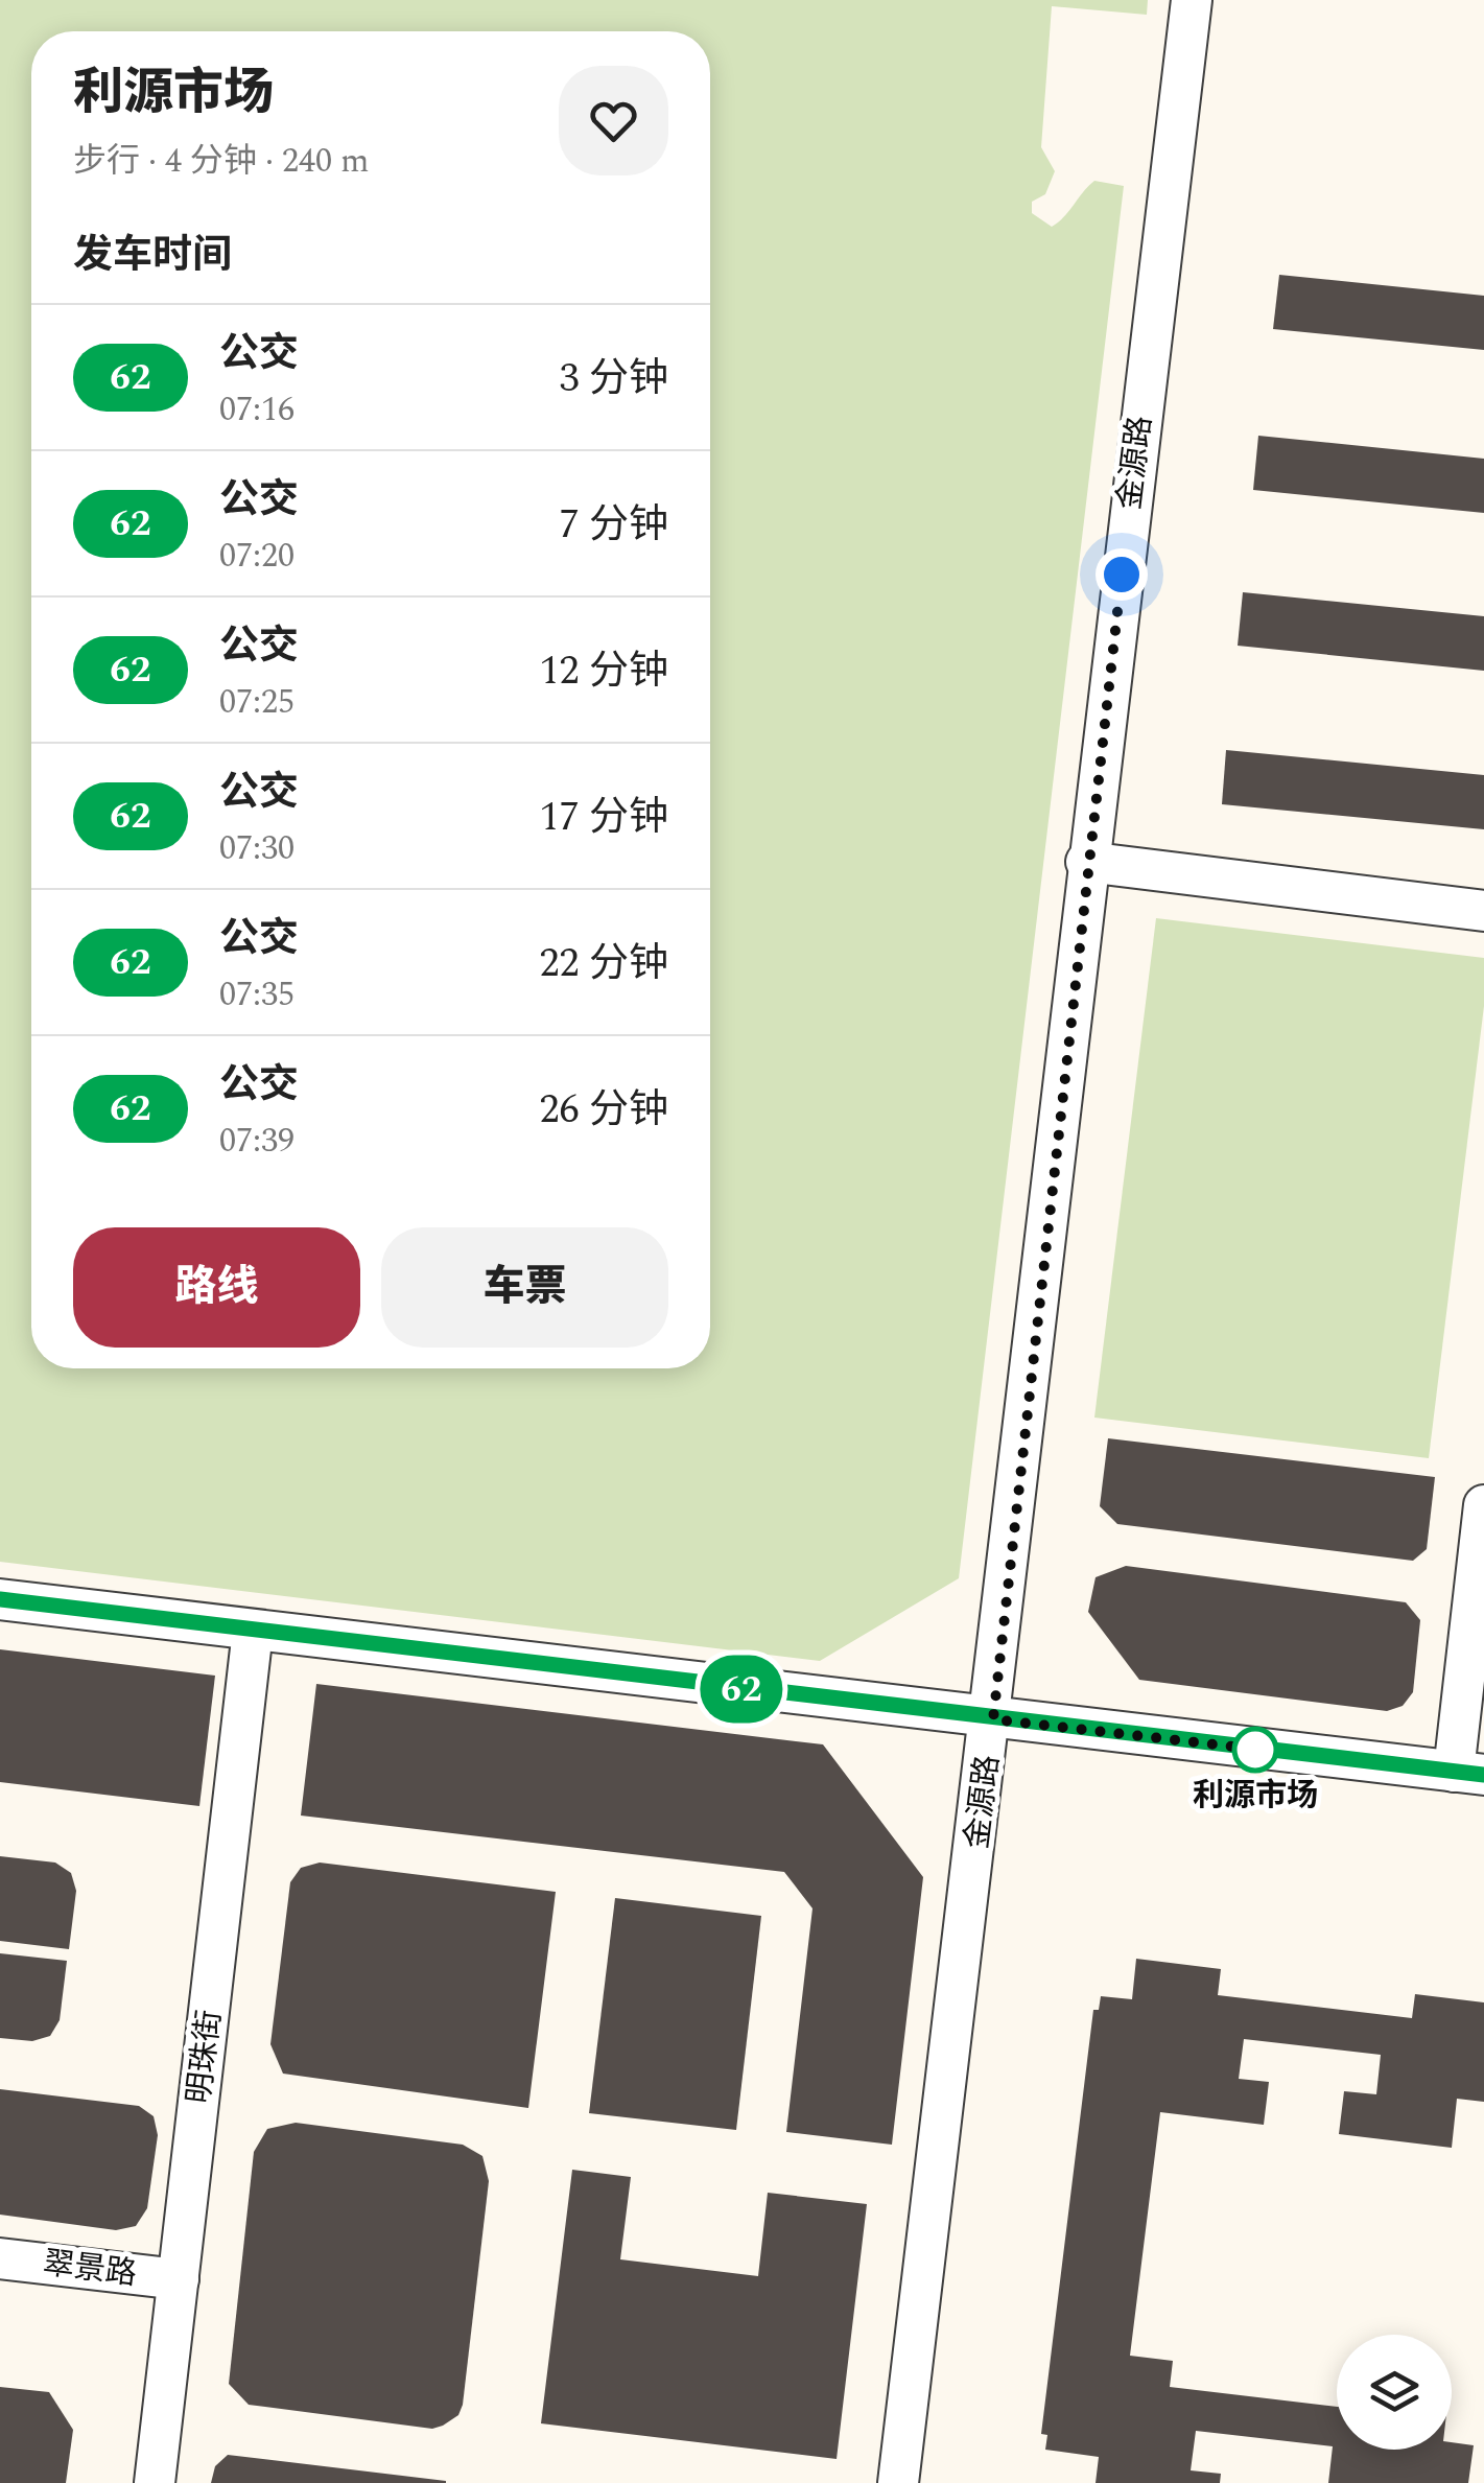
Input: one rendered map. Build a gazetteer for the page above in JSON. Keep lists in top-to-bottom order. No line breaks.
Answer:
{"streets":{"street":["金源路","明珠街","翠景路"]},"crossings":[["明珠街","翠景路"]],"places":["利源市场"],"lines":["bus line 62"],"page":{"on_map":"62","heading":[["利源市场","步行 · 4 分钟 · 240 m"],"发车时间"],"list":[{"mark":"62","name":"公交","note":"07:16","value":"3 分钟"},{"mark":"62","name":"公交","note":"07:20","value":"7 分钟"},{"mark":"62","name":"公交","note":"07:25","value":"12 分钟"},{"mark":"62","name":"公交","note":"07:30","value":"17 分钟"},{"mark":"62","name":"公交","note":"07:35","value":"22 分钟"},{"mark":"62","name":"公交","note":"07:39","value":"26 分钟"}],"buttons":["路线","车票"]}}
